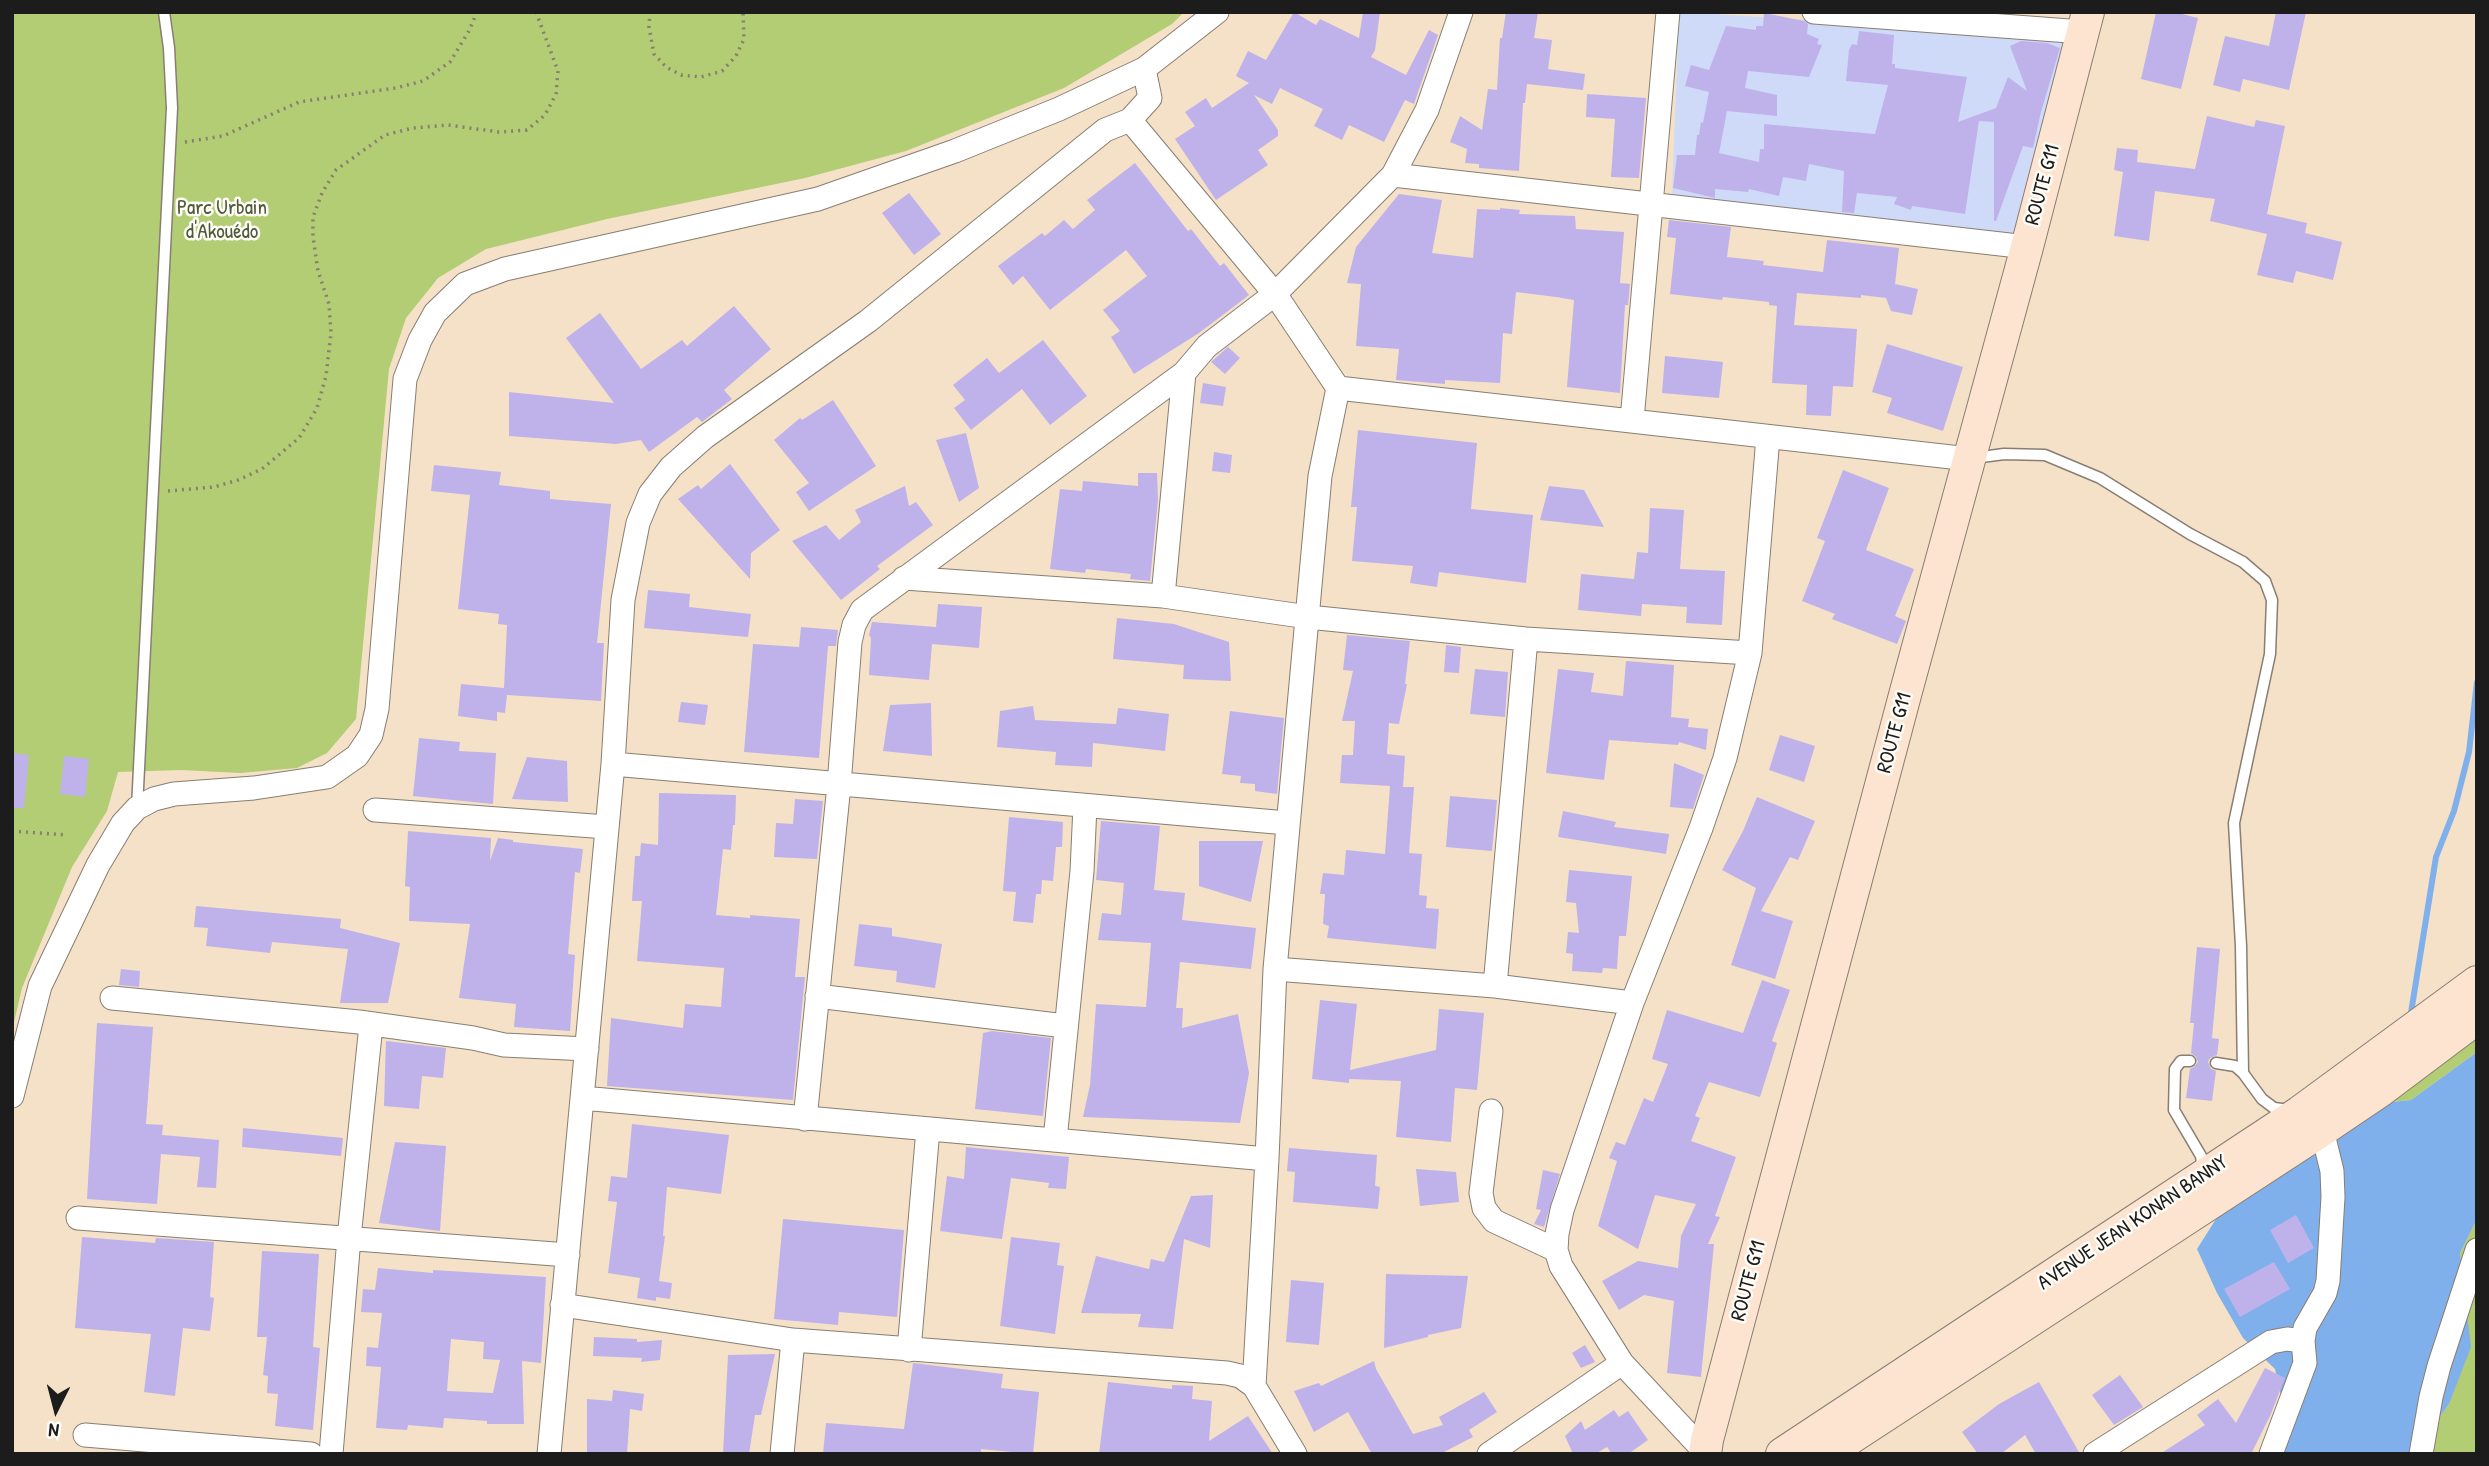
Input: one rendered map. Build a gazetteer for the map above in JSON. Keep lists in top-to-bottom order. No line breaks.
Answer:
{"streets":{"street":["ROUTE G11","AVENUE JEAN KONAN BANNY"]},"parks":["Parc Urbain d'Akouédo"],"north":"bottom"}
